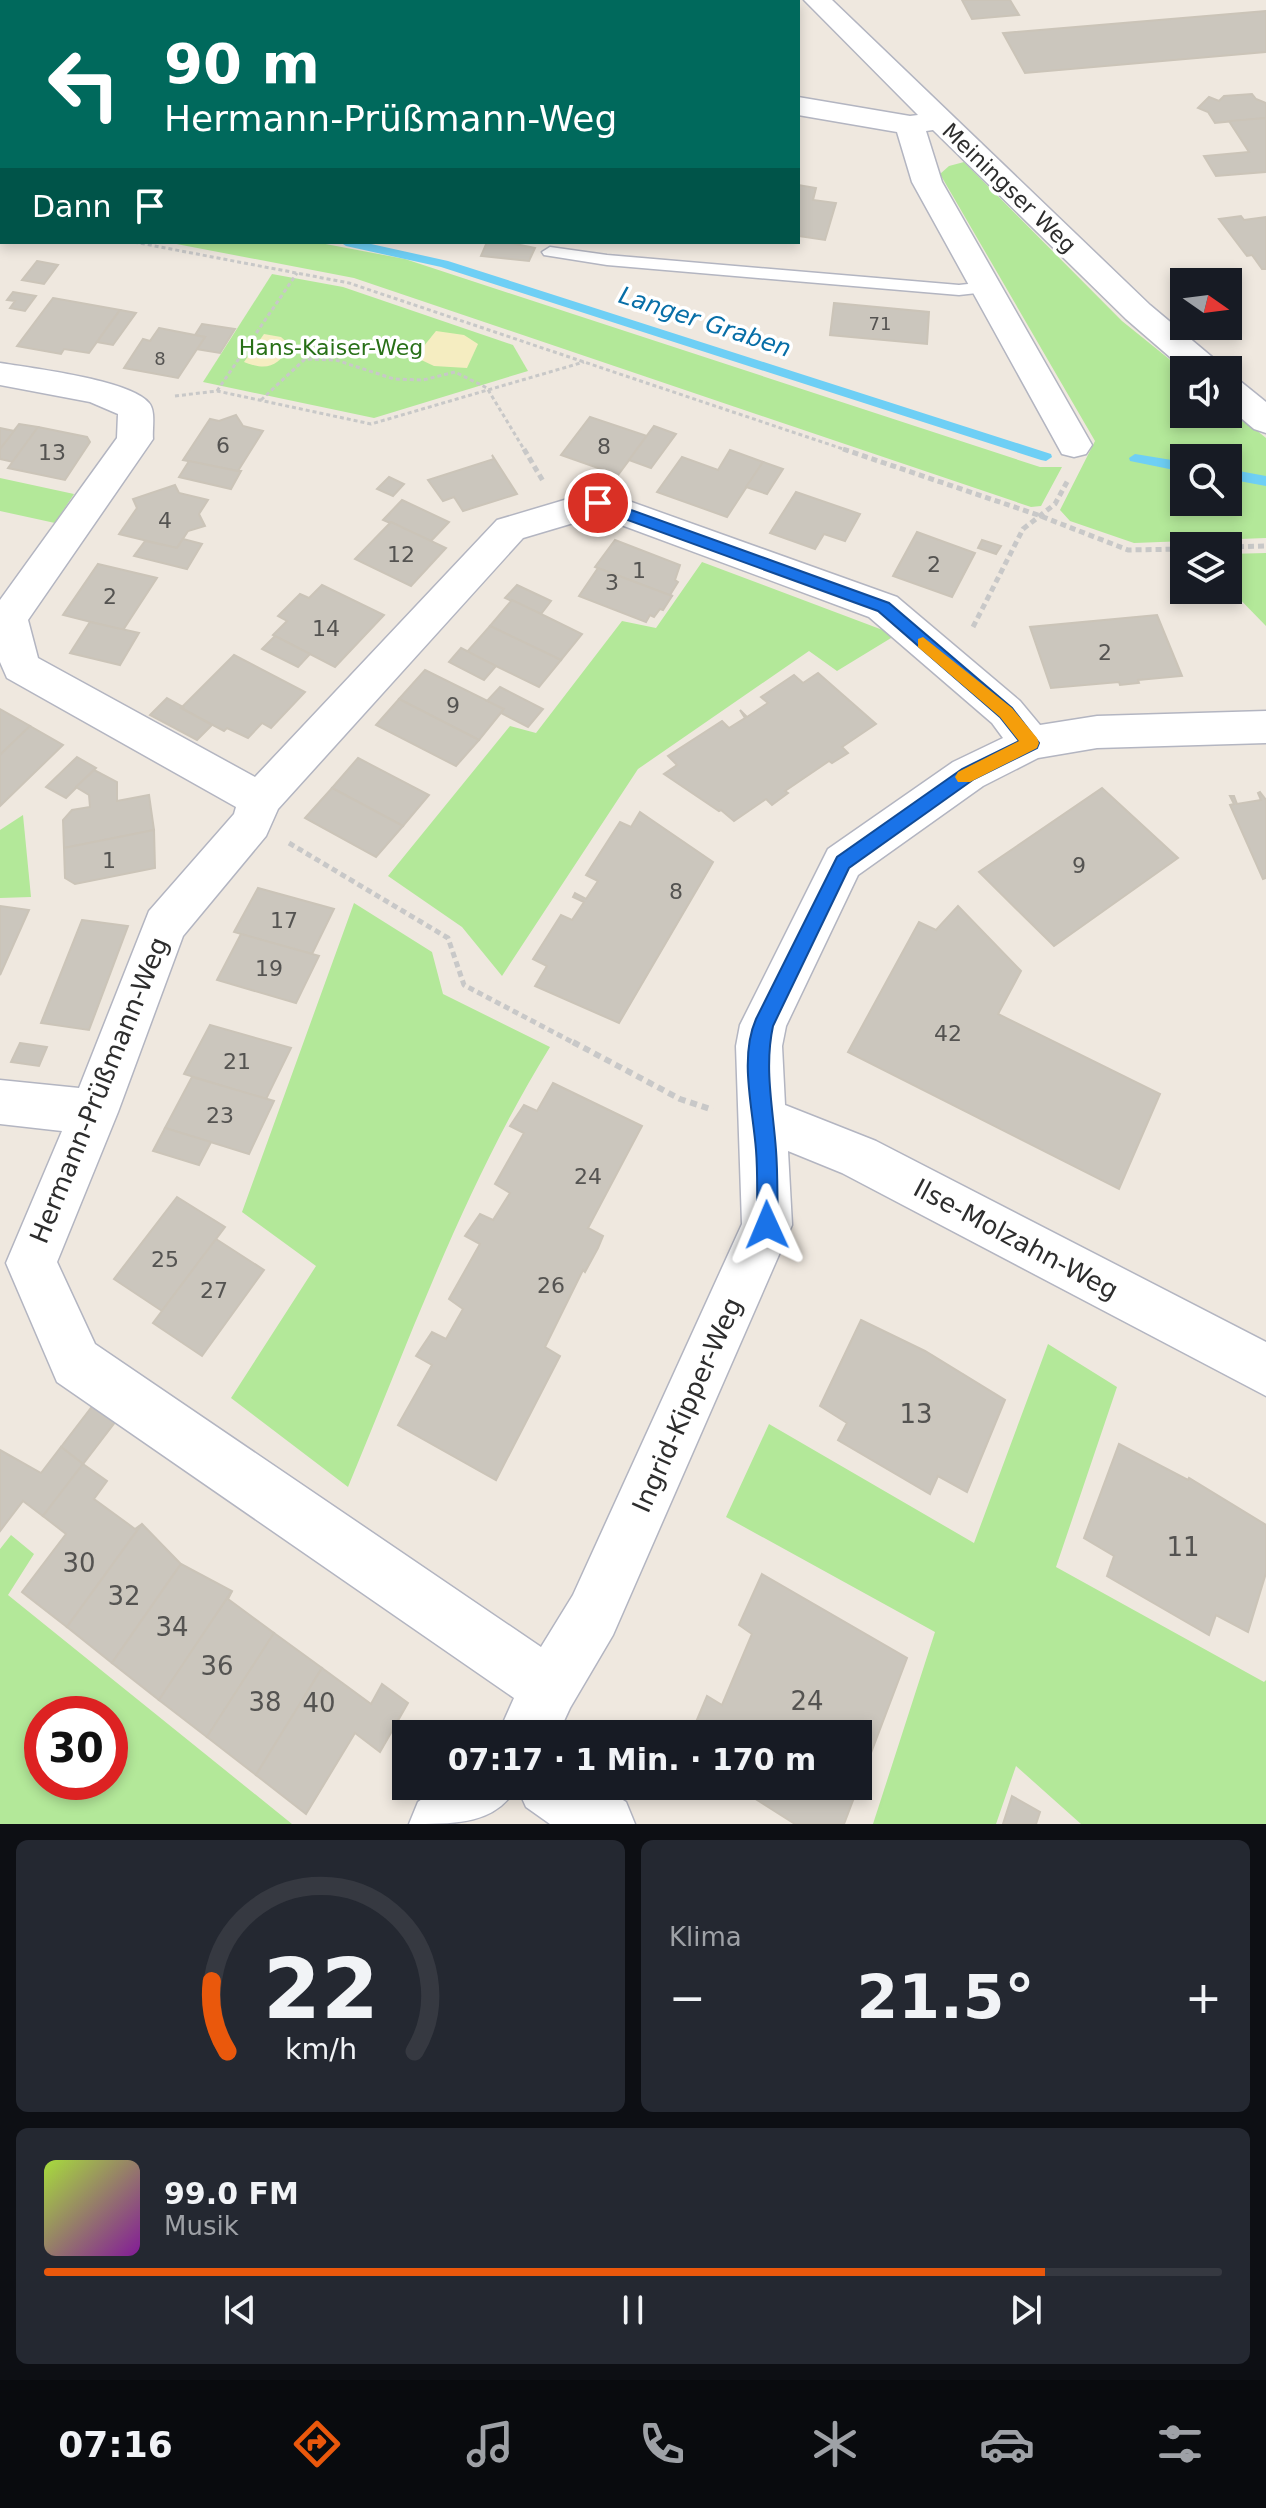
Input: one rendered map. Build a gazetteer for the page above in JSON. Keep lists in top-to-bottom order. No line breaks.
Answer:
{"streets":{"street":["Meiningser Weg","Hermann-Prüßmann-Weg","Ilse-Molzahn-Weg","Ingrid-Kipper-Weg"]},"crossings":[["Hermann-Prüßmann-Weg","Ingrid-Kipper-Weg"],["Ilse-Molzahn-Weg","Ingrid-Kipper-Weg"]],"water":["Langer Graben"],"parks":["Hans-Kaiser-Weg"],"house_numbers":["71","8","6","8","13","4","12","2","1","3","2","14","2","9","1","9","8","17","19","42","21","23","24","25","26","27","13","11","30","32","34","36","24","38","40"],"north":"right","page":{"turn":["90 m","Hermann-Prüßmann-Weg"],"then":"Dann","limit":"30","trip":"07:17 · 1 Min. · 170 m","tile":"Klima","heat":["−","21.5°","+"],"song":["99.0 FM","Musik"],"tabs":"07:16","gauge":["22","km/h"]}}
